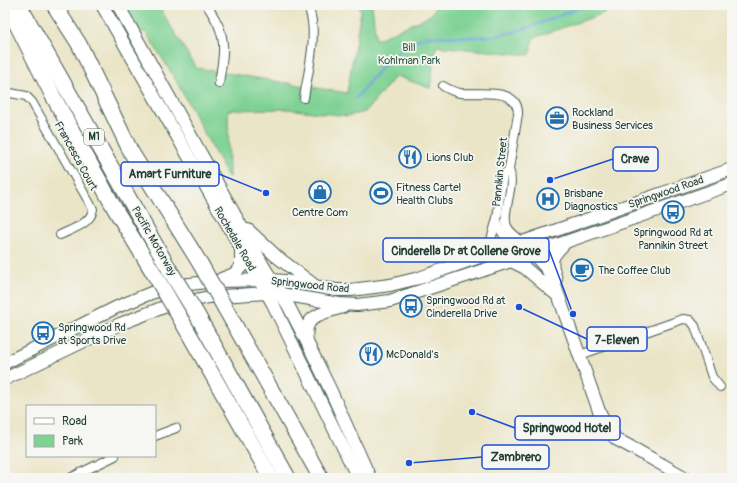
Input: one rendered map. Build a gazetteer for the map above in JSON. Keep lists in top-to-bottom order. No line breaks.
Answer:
{"streets":{"highway":["M1","Pacific Motorway"],"main road":["Springwood Road","Rochedale Road"],"street":["Francesca Court","Pannikin Street"]},"crossings":[["Pannikin Street","Springwood Road"],["Springwood Road","Rochedale Road"]],"parks":["Bill Kohlman Park"],"places":{"office":["Rockland Business Services"],"restaurant":["Lions Club","McDonald's"],"other":["Crave","Amart Furniture","7-Eleven","Cinderella Dr at Collene Grove","Springwood Hotel","Zambrero"],"shop":["Centre Com"],"sports":["Fitness Cartel Health Clubs"],"hospital":["Brisbane Diagnostics"],"bus stop":["Springwood Rd at Pannikin Street","Springwood Rd at Cinderella Drive","Springwood Rd at Sports Drive"],"cafe":["The Coffee Club"]},"legend":["Road","Park"]}
